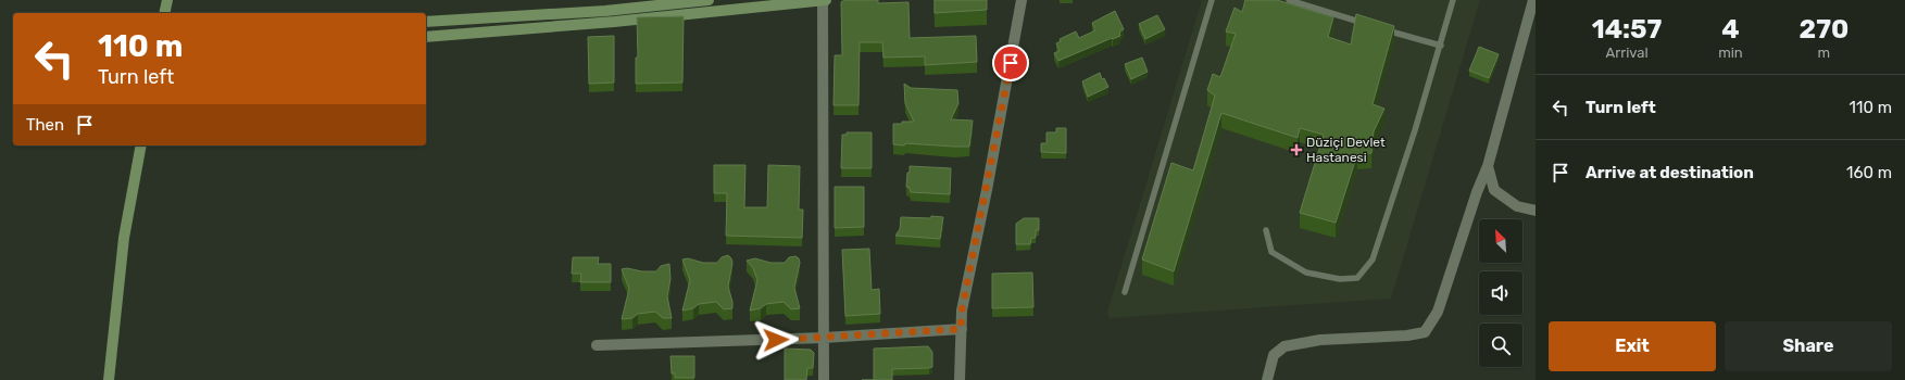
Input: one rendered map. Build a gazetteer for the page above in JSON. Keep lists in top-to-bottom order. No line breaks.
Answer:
{"places":{"health":["Düziçi Devlet Hastanesi"]},"north":"top left","page":{"eta":["14:57","Arrival","4","min","270","m"],"turn":["110 m","Turn left"],"list":[{"name":"Turn left","value":"110 m"},{"name":"Arrive at destination","value":"160 m"}],"then":"Then","buttons":["Exit","Share"]}}
